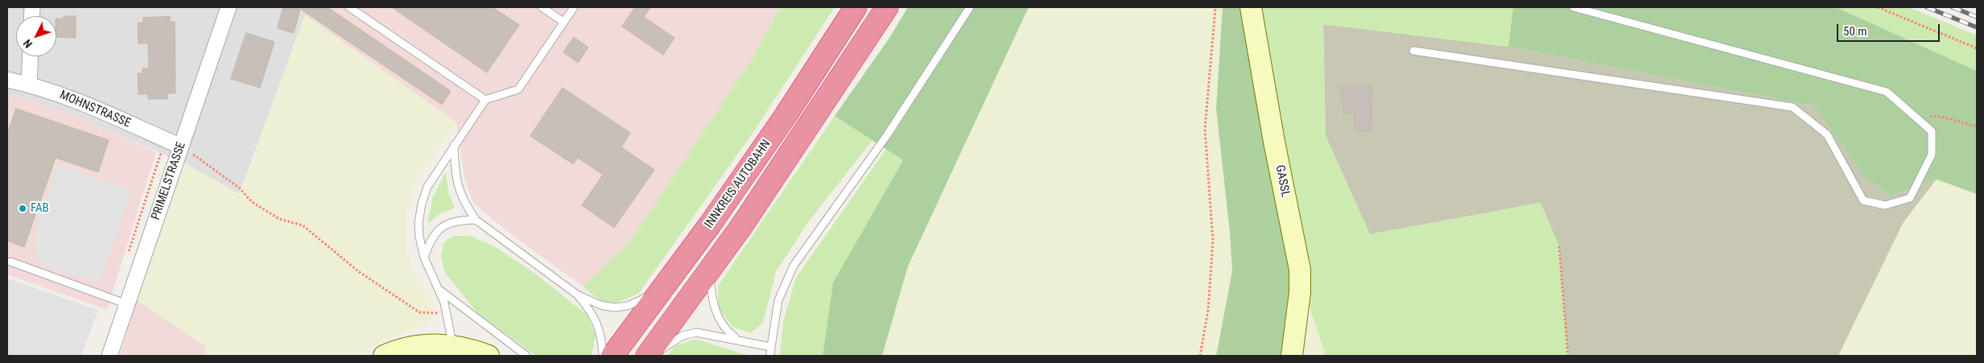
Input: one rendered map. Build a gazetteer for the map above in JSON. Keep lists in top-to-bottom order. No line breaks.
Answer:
{"streets":{"highway":["INNKREIS AUTOBAHN"],"street":["MOHNSTRASSE","PRIMELSTRASSE","GASSL"]},"crossings":[["MOHNSTRASSE","PRIMELSTRASSE"]],"places":["FAB"],"scale_bar":"50 m","north":"bottom left"}
